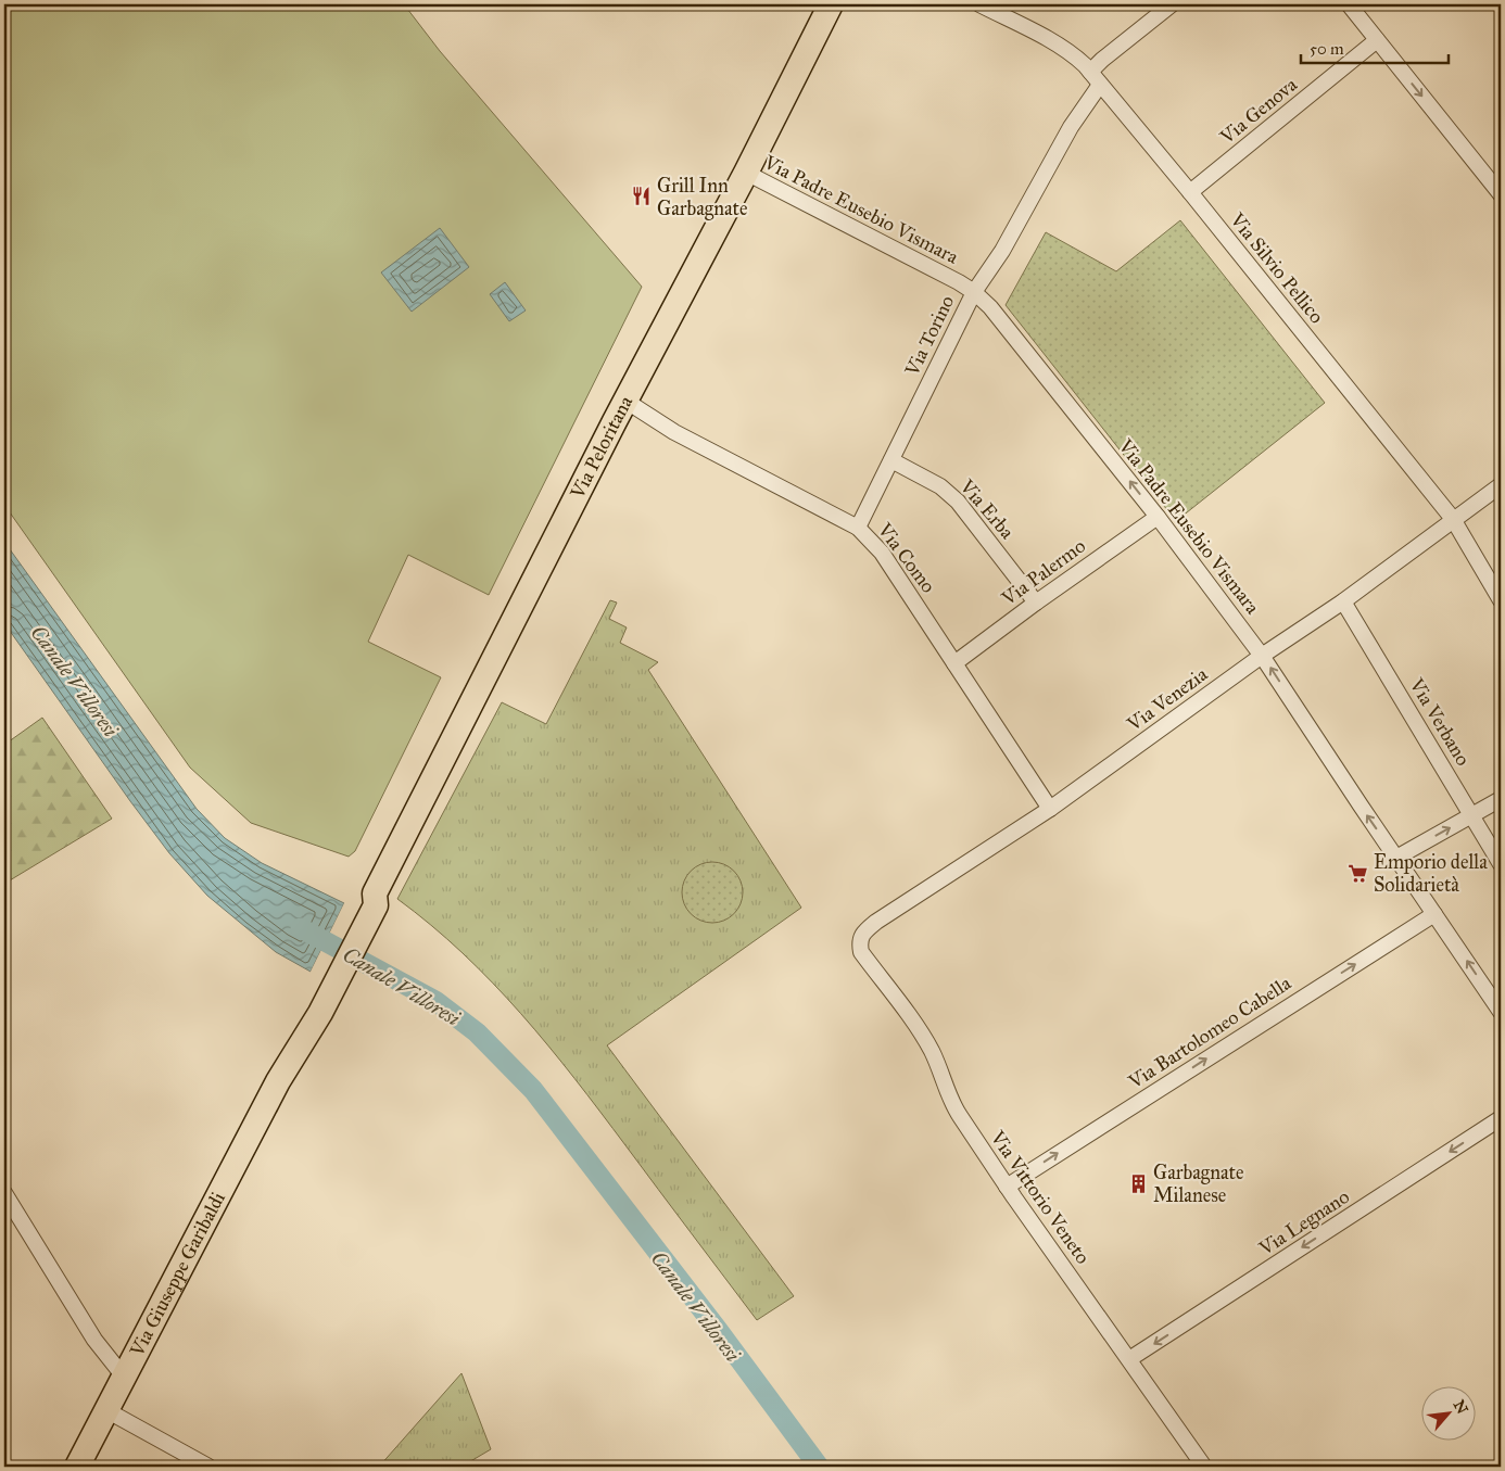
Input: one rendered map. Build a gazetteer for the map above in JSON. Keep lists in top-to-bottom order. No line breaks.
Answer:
{"streets":{"main road":["Via Peloritana","Via Giuseppe Garibaldi"],"street":["Via Genova","Via Padre Eusebio Vismara","Via Silvio Pellico","Via Torino","Via Erba","Via Como","Via Palermo","Via Venezia","Via Verbano","Via Bartolomeo Cabella","Via Vittorio Veneto","Via Legnano"]},"crossings":[["Via Genova","Via Silvio Pellico"],["Via Padre Eusebio Vismara","Via Torino"],["Via Padre Eusebio Vismara","Via Peloritana"],["Via Padre Eusebio Vismara","Via Palermo"],["Via Padre Eusebio Vismara","Via Venezia"],["Via Padre Eusebio Vismara","Via Bartolomeo Cabella"],["Via Silvio Pellico","Via Torino"],["Via Silvio Pellico","Via Venezia"],["Via Torino","Via Erba"],["Via Torino","Via Como"],["Via Peloritana","Via Como"],["Via Peloritana","Via Giuseppe Garibaldi"],["Via Erba","Via Palermo"],["Via Como","Via Palermo"],["Via Como","Via Venezia"],["Via Venezia","Via Verbano"],["Via Venezia","Via Vittorio Veneto"],["Via Bartolomeo Cabella","Via Vittorio Veneto"],["Via Vittorio Veneto","Via Legnano"]],"one_way":["Via Padre Eusebio Vismara","Via Bartolomeo Cabella","Via Legnano"],"water":["Canale Villoresi"],"places":{"restaurant":["Grill Inn Garbagnate"],"supermarket":["Emporio della Solidarietà"],"building":["Garbagnate Milanese"]},"scale_bar":"50 m","north":"top right"}
